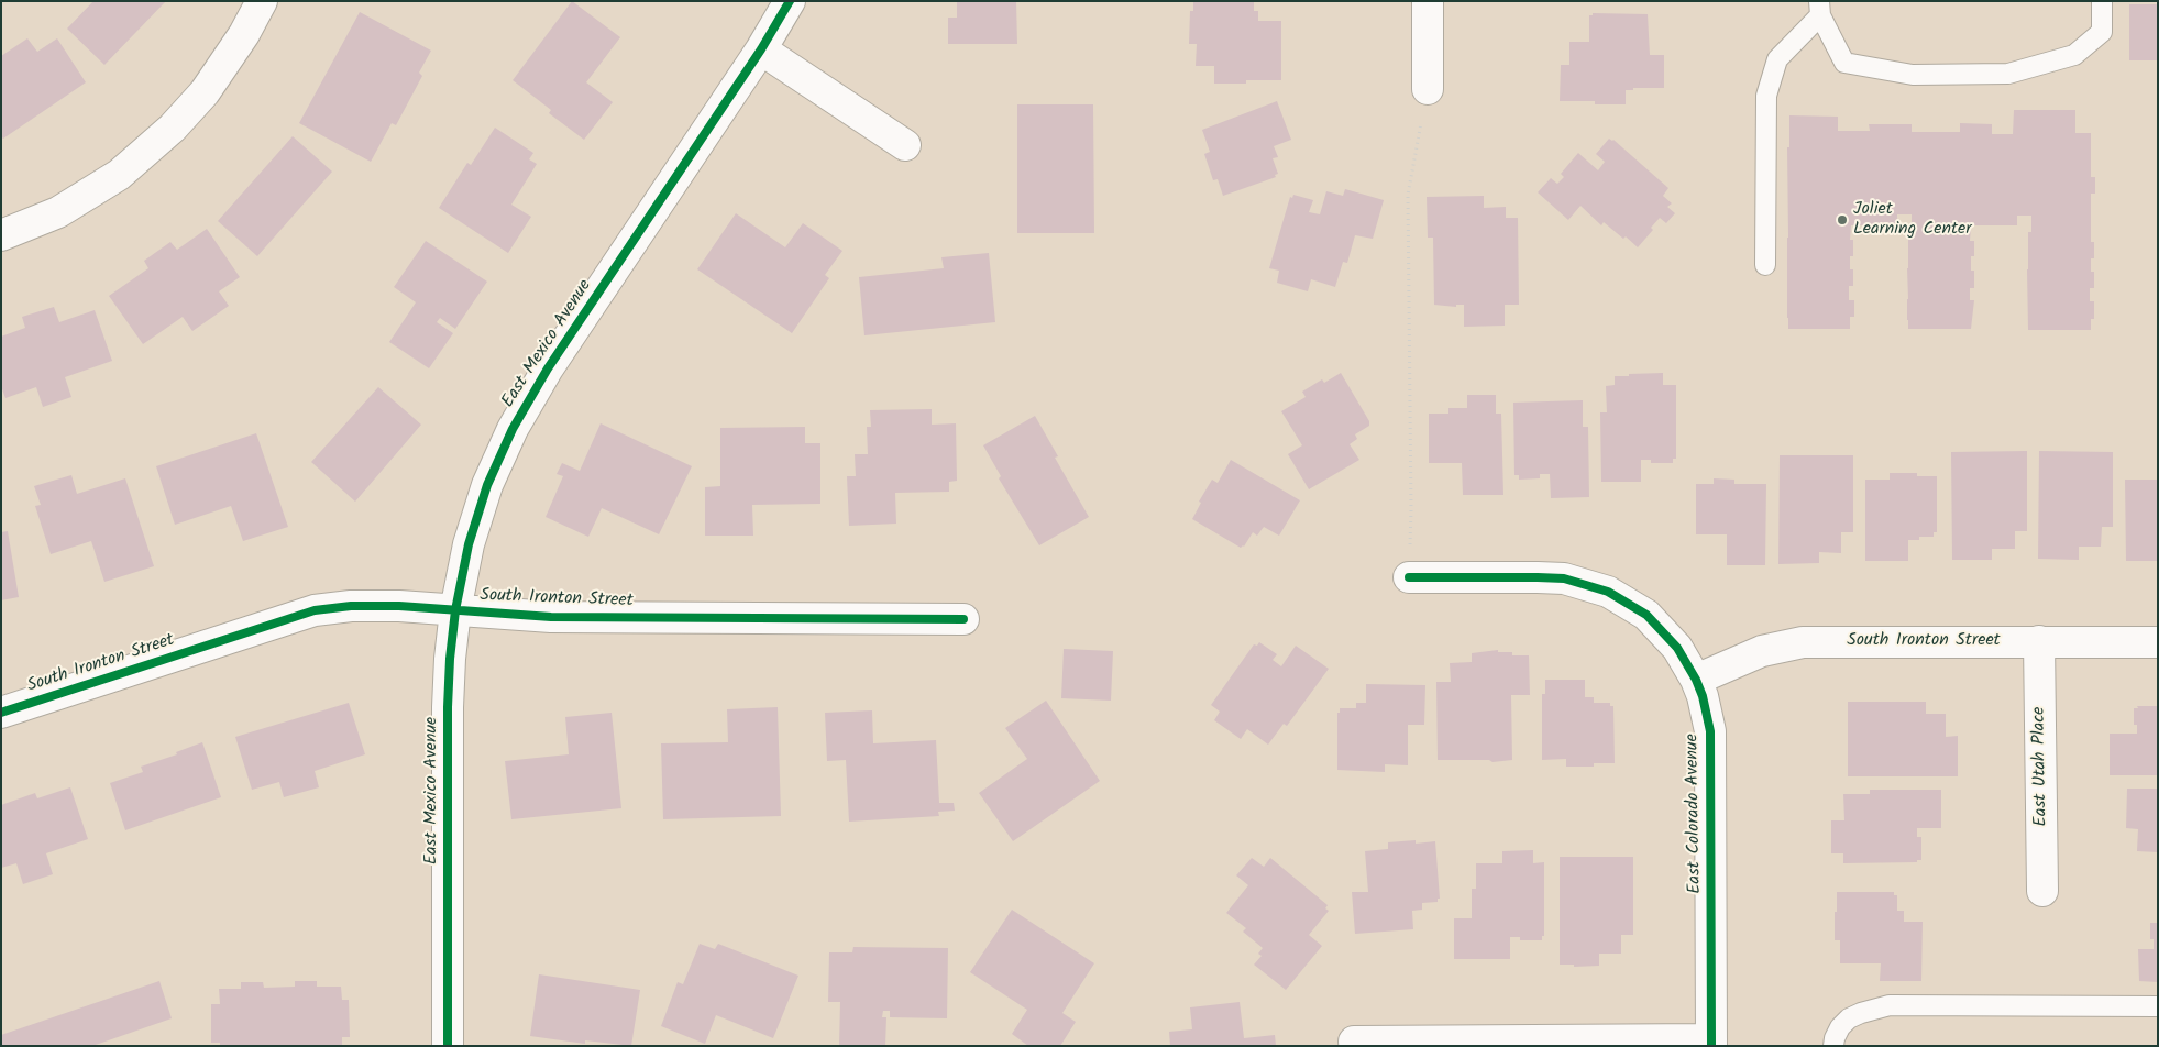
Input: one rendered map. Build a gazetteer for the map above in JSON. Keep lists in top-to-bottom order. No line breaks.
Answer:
{"streets":{"street":["East Mexico Avenue","South Ironton Street","East Utah Place","East Colorado Avenue"]},"crossings":[["East Mexico Avenue","South Ironton Street"],["South Ironton Street","East Utah Place"],["South Ironton Street","East Colorado Avenue"]],"places":["Joliet Learning Center"]}
